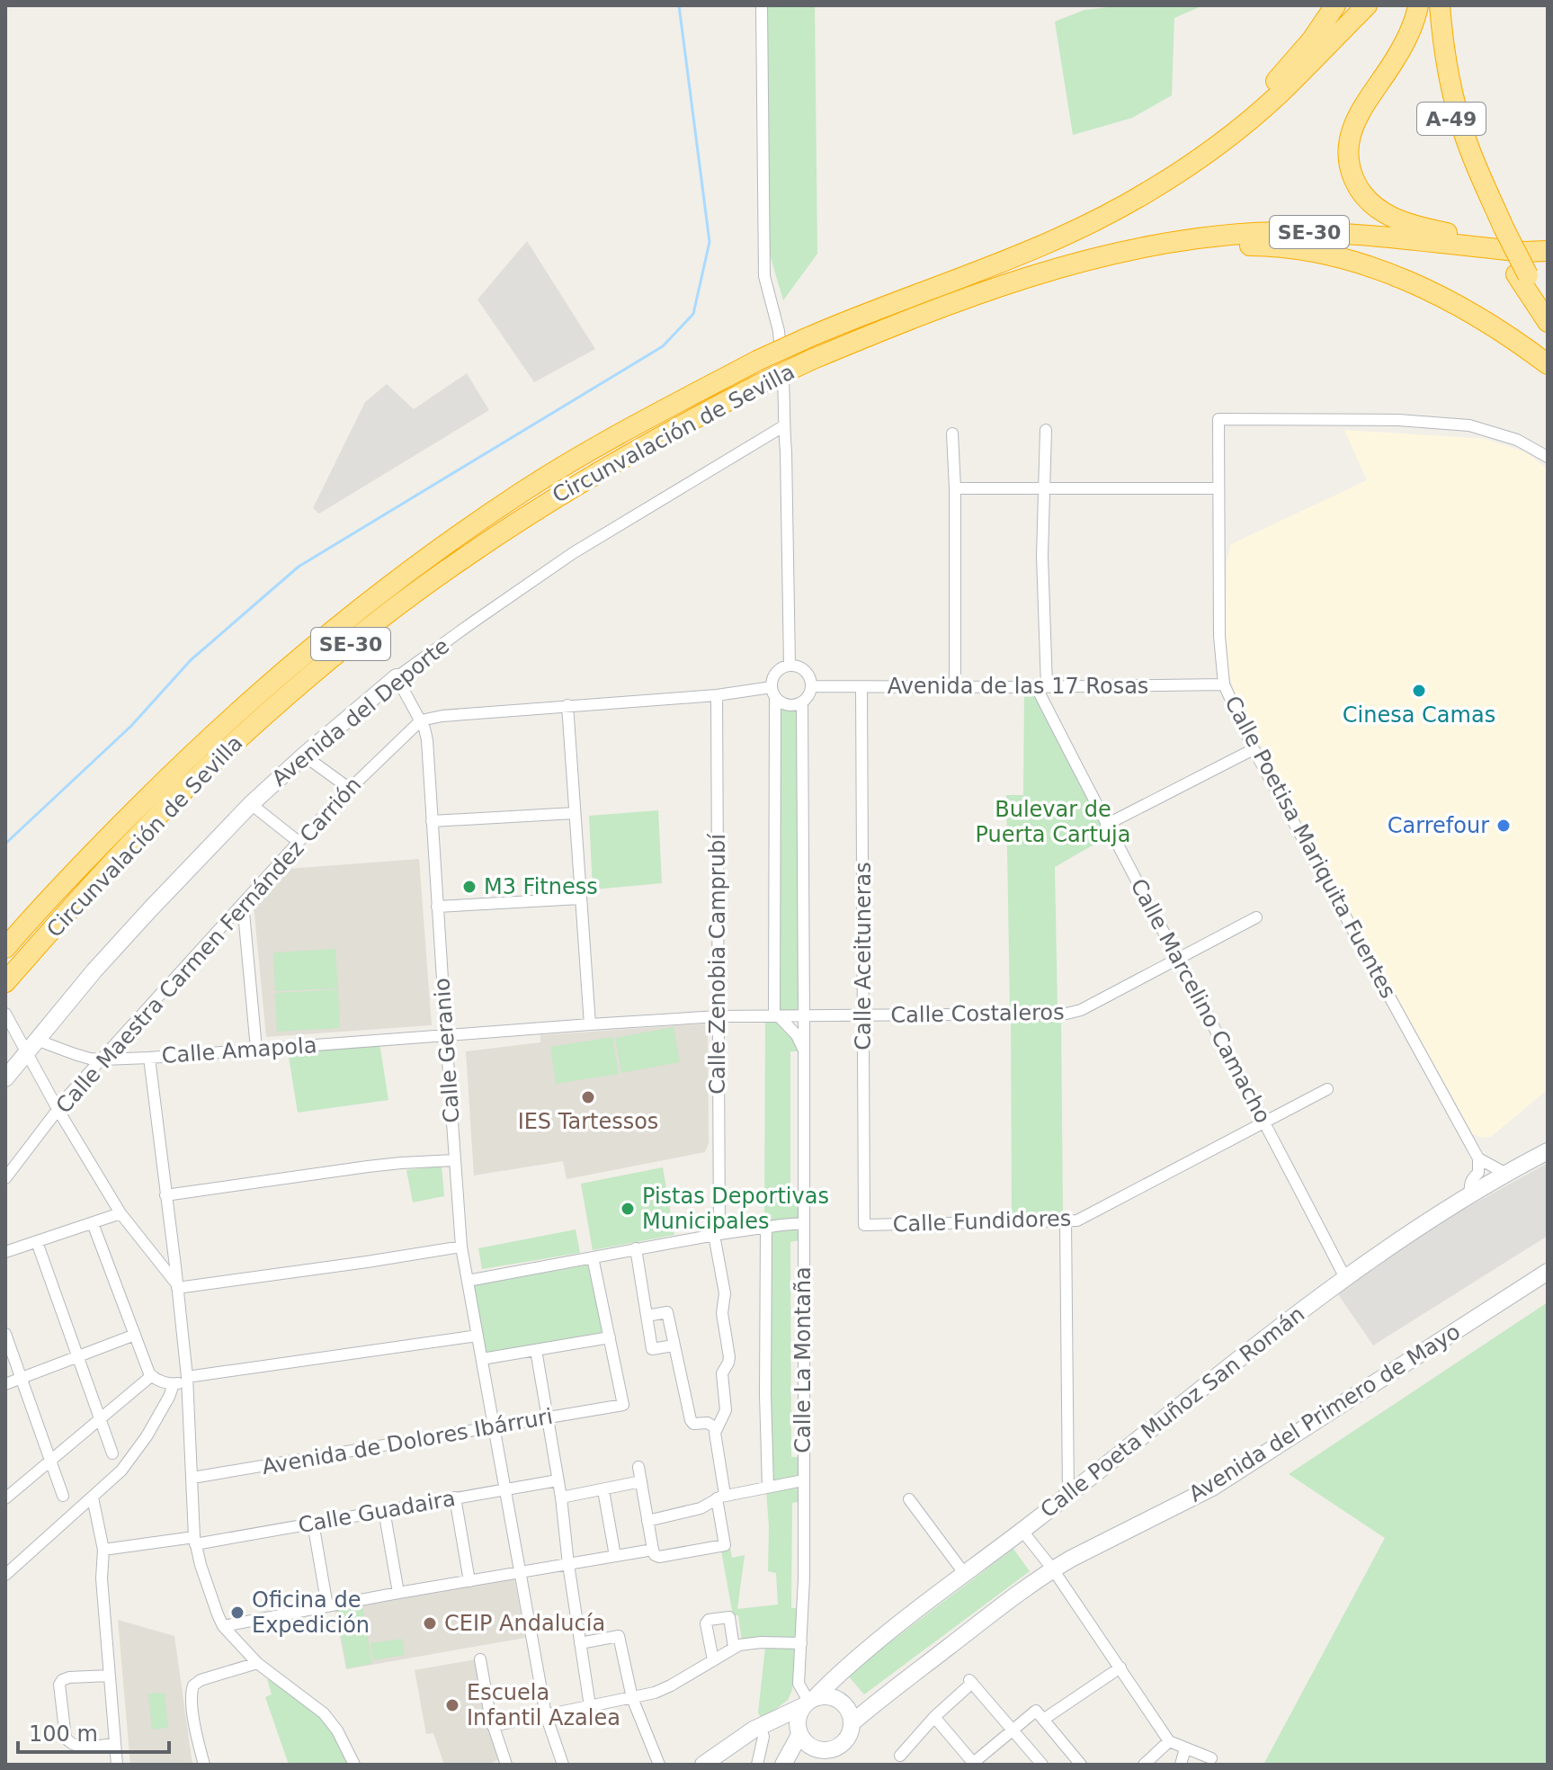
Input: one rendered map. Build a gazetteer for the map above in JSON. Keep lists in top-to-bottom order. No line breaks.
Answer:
{"streets":{"highway":["A-49","SE-30","Circunvalación de Sevilla"],"main road":["Avenida del Deporte","Calle Poeta Muñoz San Román","Avenida del Primero de Mayo"],"street":["Avenida de las 17 Rosas","Calle Poetisa Mariquita Fuentes","Calle Maestra Carmen Fernández Carrión","Calle Aceituneras","Calle Zenobia Camprubí","Calle Marcelino Camacho","Calle Costaleros","Calle Amapola","Calle Geranio","Calle Fundidores","Calle La Montaña","Avenida de Dolores Ibárruri","Calle Guadaira"]},"crossings":[["Avenida de las 17 Rosas","Calle Poetisa Mariquita Fuentes"],["Avenida de las 17 Rosas","Calle Aceituneras"],["Avenida de las 17 Rosas","Calle Marcelino Camacho"],["Avenida de las 17 Rosas","Calle La Montaña"],["Avenida del Deporte","Calle Amapola"],["Avenida del Deporte","Calle Geranio"],["Calle Maestra Carmen Fernández Carrión","Calle Amapola"],["Calle Maestra Carmen Fernández Carrión","Calle Geranio"],["Calle Aceituneras","Calle Costaleros"],["Calle Aceituneras","Calle Fundidores"],["Calle Zenobia Camprubí","Calle Costaleros"],["Calle Marcelino Camacho","Calle Costaleros"],["Calle Marcelino Camacho","Calle Fundidores"],["Calle Marcelino Camacho","Calle Poeta Muñoz San Román"],["Calle Costaleros","Calle Amapola"],["Calle Costaleros","Calle La Montaña"],["Calle Amapola","Calle Geranio"],["Calle Geranio","Avenida de Dolores Ibárruri"],["Calle Geranio","Calle Guadaira"],["Calle La Montaña","Calle Poeta Muñoz San Román"],["Calle La Montaña","Avenida del Primero de Mayo"],["Calle Poeta Muñoz San Román","Avenida del Primero de Mayo"]],"parks":["Bulevar de Puerta Cartuja"],"places":["Cinesa Camas","Carrefour","M3 Fitness","IES Tartessos","Pistas Deportivas Municipales","Oficina de Expedición","CEIP Andalucía","Escuela Infantil Azalea"],"scale_bar":"100 m"}
